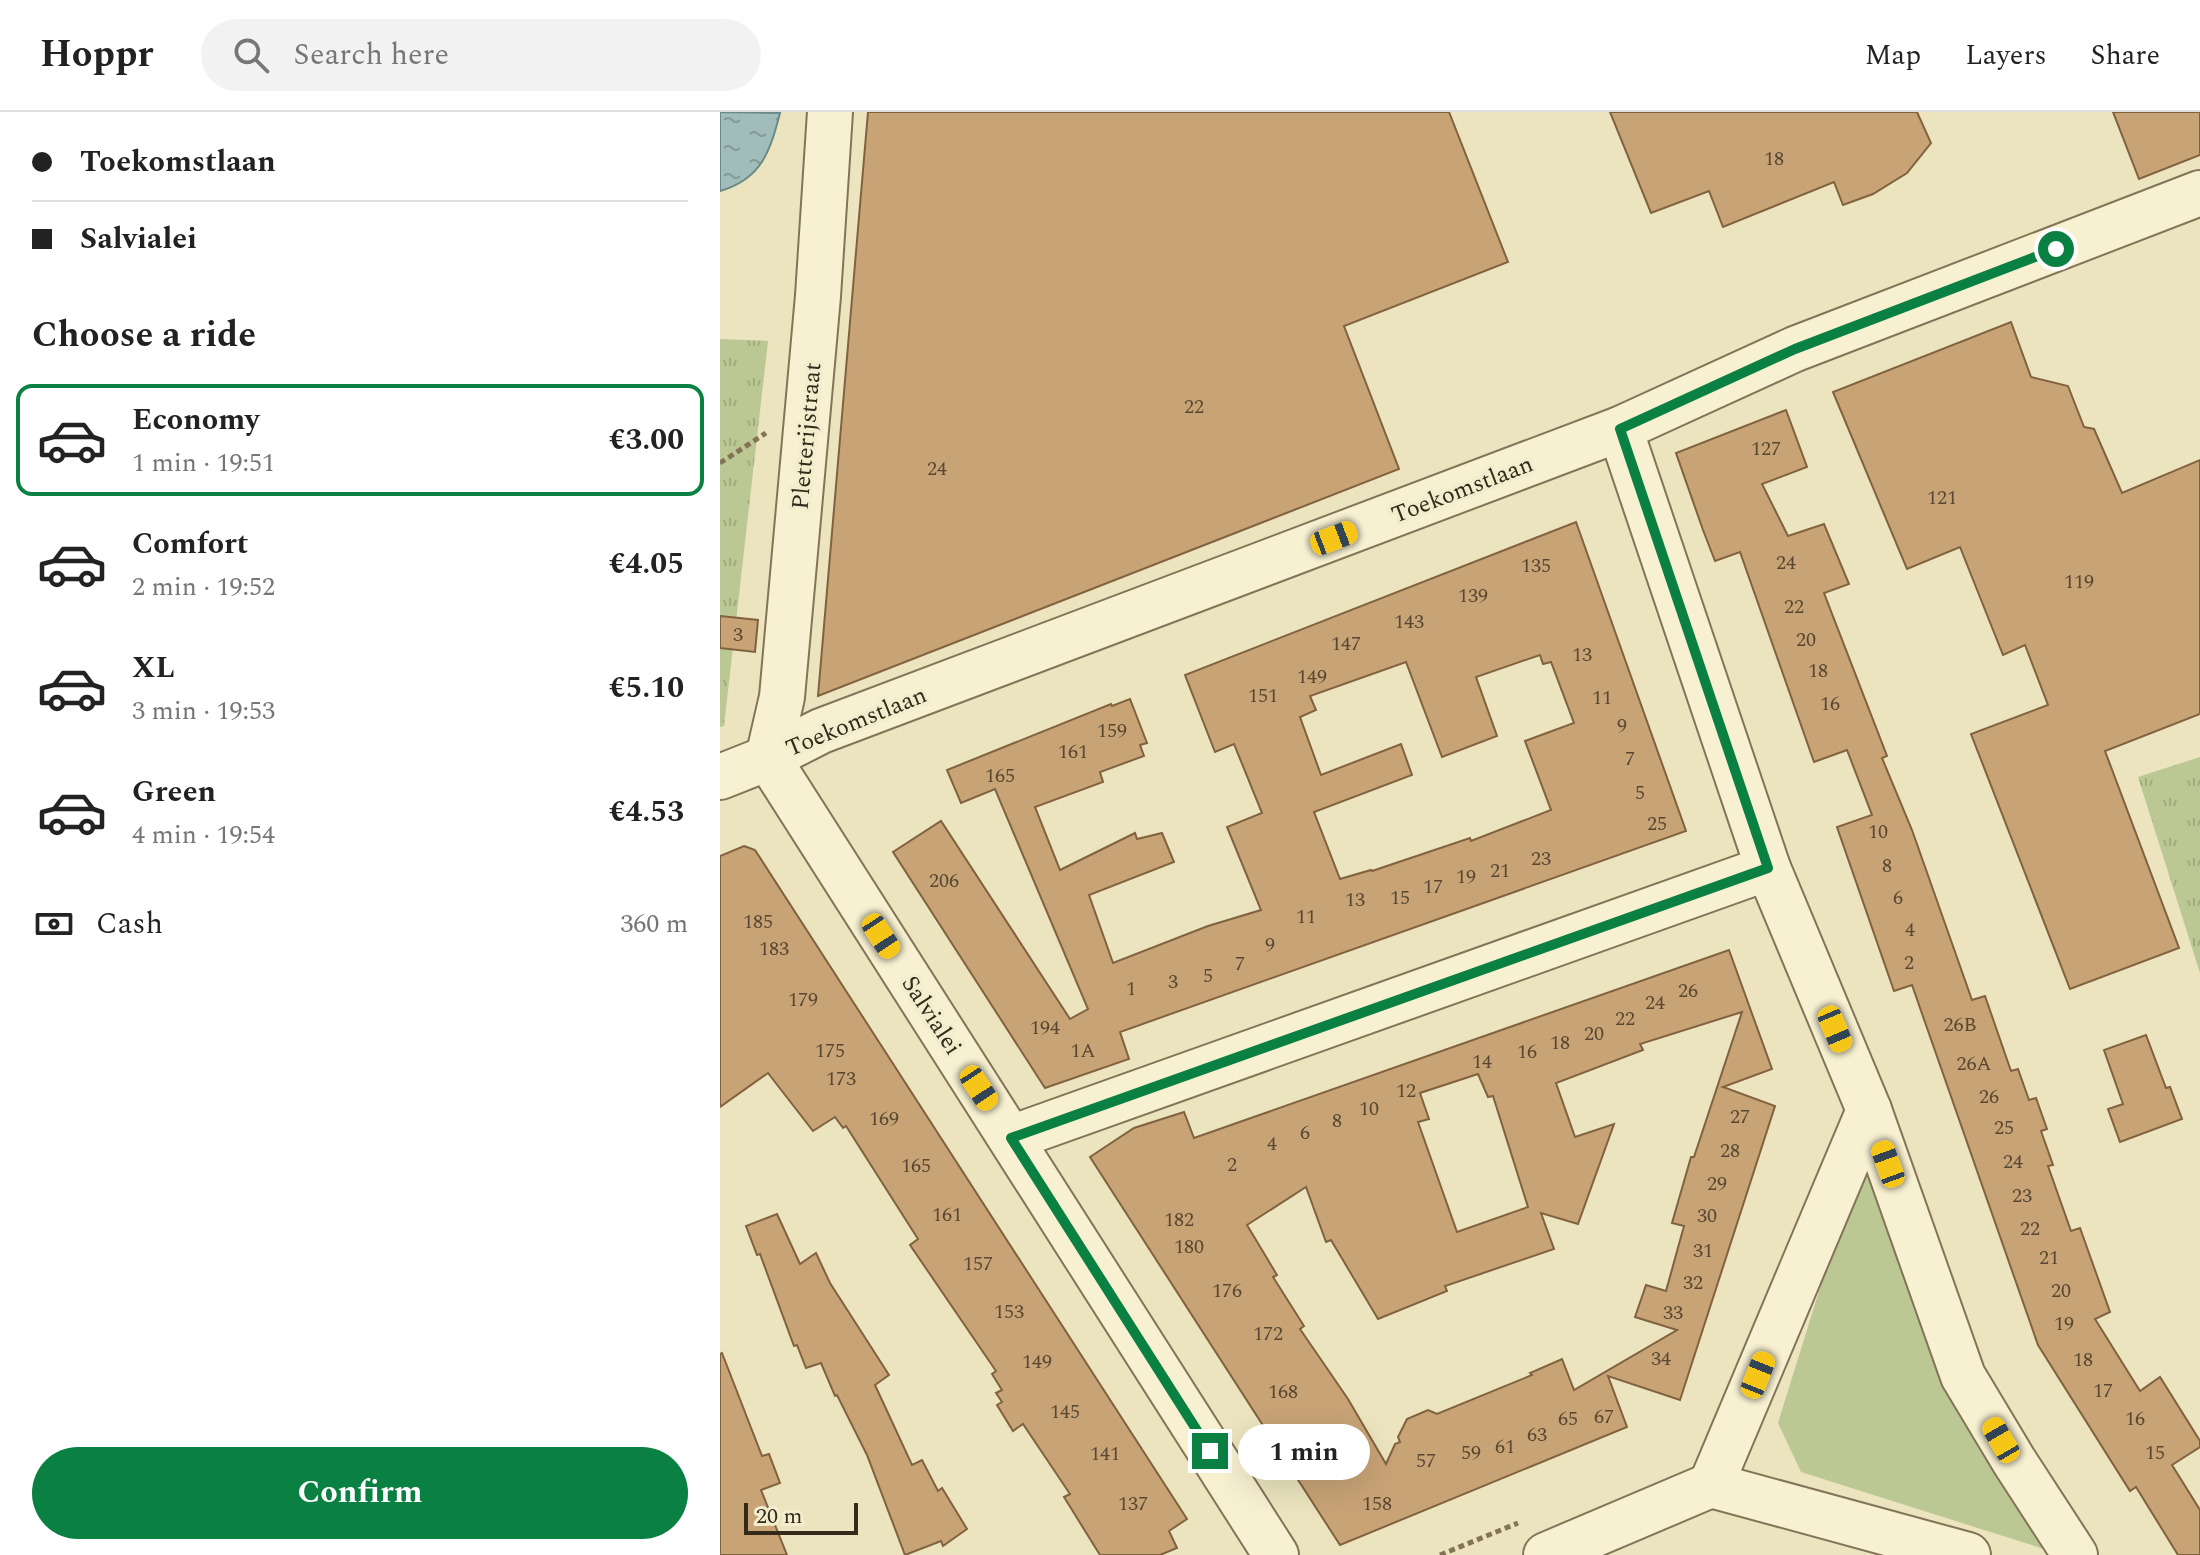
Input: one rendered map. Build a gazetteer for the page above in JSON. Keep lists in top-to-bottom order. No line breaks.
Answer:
{"streets":{"street":["Pletterijstraat","Toekomstlaan","Salvialei"]},"crossings":[["Pletterijstraat","Toekomstlaan"],["Pletterijstraat","Salvialei"],["Toekomstlaan","Salvialei"]],"house_numbers":["18","22","127","24","121","24","135","119","139","22","143","3","20","147","13","18","149","151","11","16","9","159","161","7","165","5","25","10","23","8","21","19","206","17","15","6","13","11","185","4","9","183","2","7","5","3","1","26","179","24","22","26B","194","20","18","175","1A","16","14","26A","173","12","26","10","27","169","8","25","6","4","28","24","2","165","29","23","161","30","182","22","180","31","21","157","32","176","20","153","33","19","172","34","18","149","17","168","145","67","65","16","63","61","59","15","141","57","137","158"],"scale_bar":"20 m","page":{"header":"Hoppr","search":"Search here","nav":["Map","Layers","Share"],"banner":["Toekomstlaan","Salvialei"],"heading":"Choose a ride","list":[{"name":"Economy","note":"1 min · 19:51","value":"€3.00"},{"name":"Comfort","note":"2 min · 19:52","value":"€4.05"},{"name":"XL","note":"3 min · 19:53","value":"€5.10"},{"name":"Green","note":"4 min · 19:54","value":"€4.53"}],"pay":["Cash","360 m"],"bubble":"1 min","buttons":"Confirm","scale":"20 m"}}
